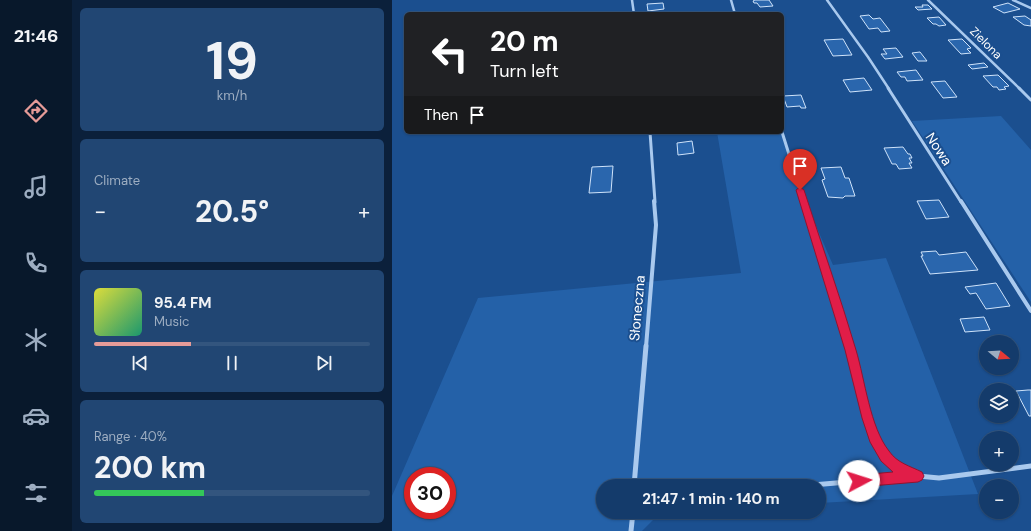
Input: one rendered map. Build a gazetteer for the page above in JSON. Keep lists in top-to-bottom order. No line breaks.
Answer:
{"streets":{"street":["Zielona","Nowa","Słoneczna"]},"north":"right","page":{"tabs":"21:46","tile":[["19","km/h"],"Climate",["Range · 40%","200 km"]],"turn":["20 m","Turn left"],"then":"Then","heat":["−","20.5°","+"],"song":["95.4 FM","Music"],"map_buttons":["+","−"],"limit":"30","trip":"21:47 · 1 min · 140 m"}}
